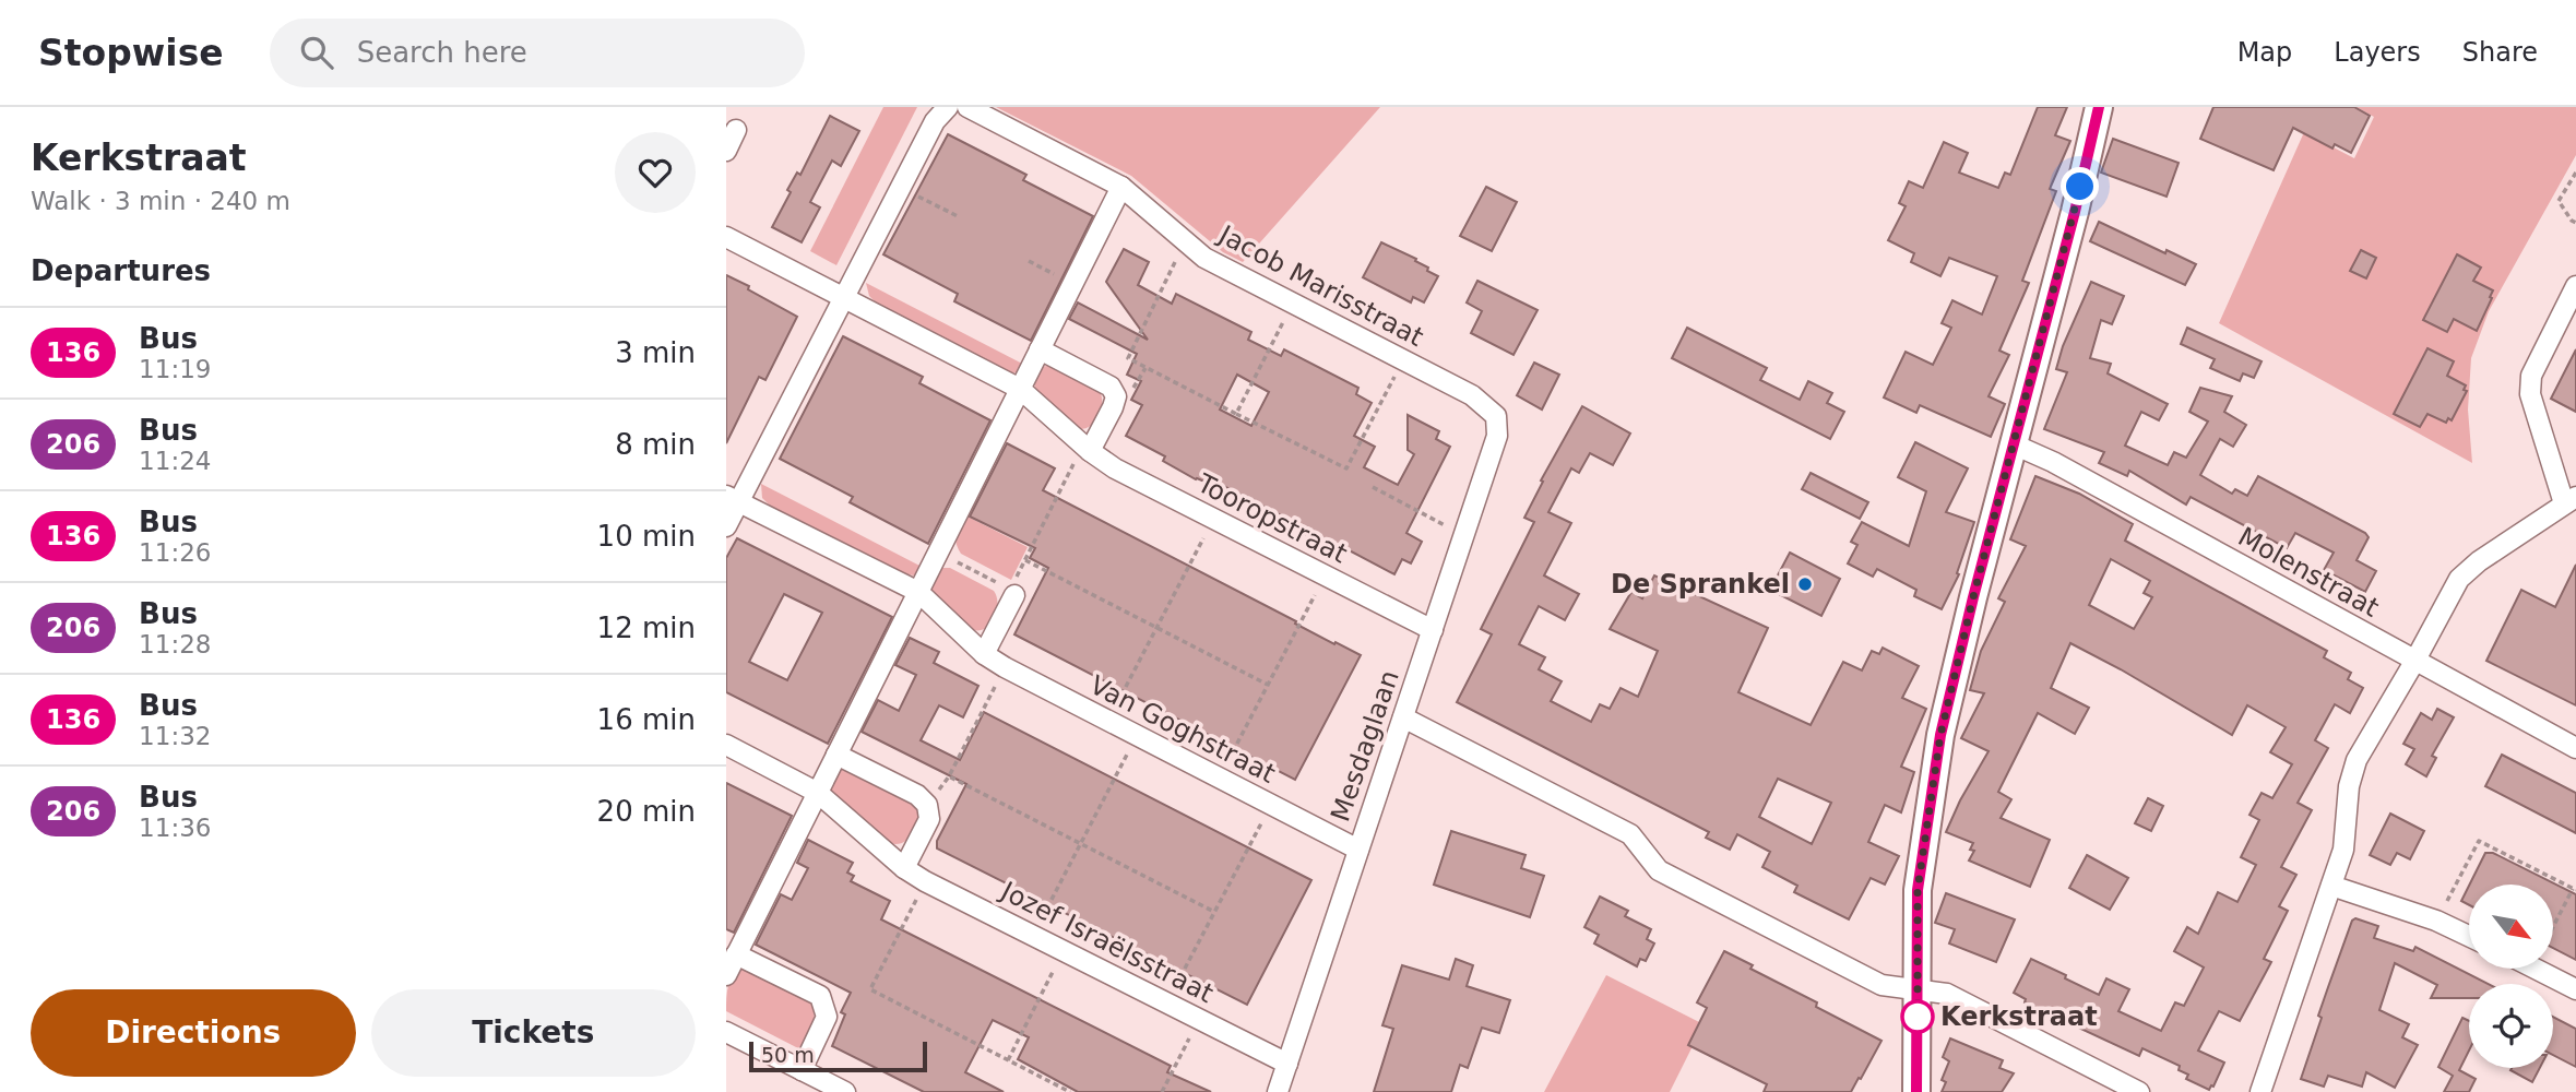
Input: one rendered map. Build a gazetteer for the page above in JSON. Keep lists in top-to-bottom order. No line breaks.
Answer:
{"streets":{"street":["Jacob Marisstraat","Tooropstraat","Molenstraat","Van Goghstraat","Mesdaglaan","Jozef Israëlsstraat"]},"crossings":[["Jacob Marisstraat","Mesdaglaan"],["Tooropstraat","Mesdaglaan"],["Van Goghstraat","Mesdaglaan"],["Mesdaglaan","Jozef Israëlsstraat"]],"places":["De Sprankel","Kerkstraat"],"lines":["bus line 136"],"scale_bar":"50 m","north":"bottom right","page":{"header":"Stopwise","search":"Search here","nav":["Map","Layers","Share"],"heading":[["Kerkstraat","Walk · 3 min · 240 m"],"Departures"],"list":[{"mark":"136","name":"Bus","note":"11:19","value":"3 min"},{"mark":"206","name":"Bus","note":"11:24","value":"8 min"},{"mark":"136","name":"Bus","note":"11:26","value":"10 min"},{"mark":"206","name":"Bus","note":"11:28","value":"12 min"},{"mark":"136","name":"Bus","note":"11:32","value":"16 min"},{"mark":"206","name":"Bus","note":"11:36","value":"20 min"}],"buttons":["Directions","Tickets"],"scale":"50 m"}}
